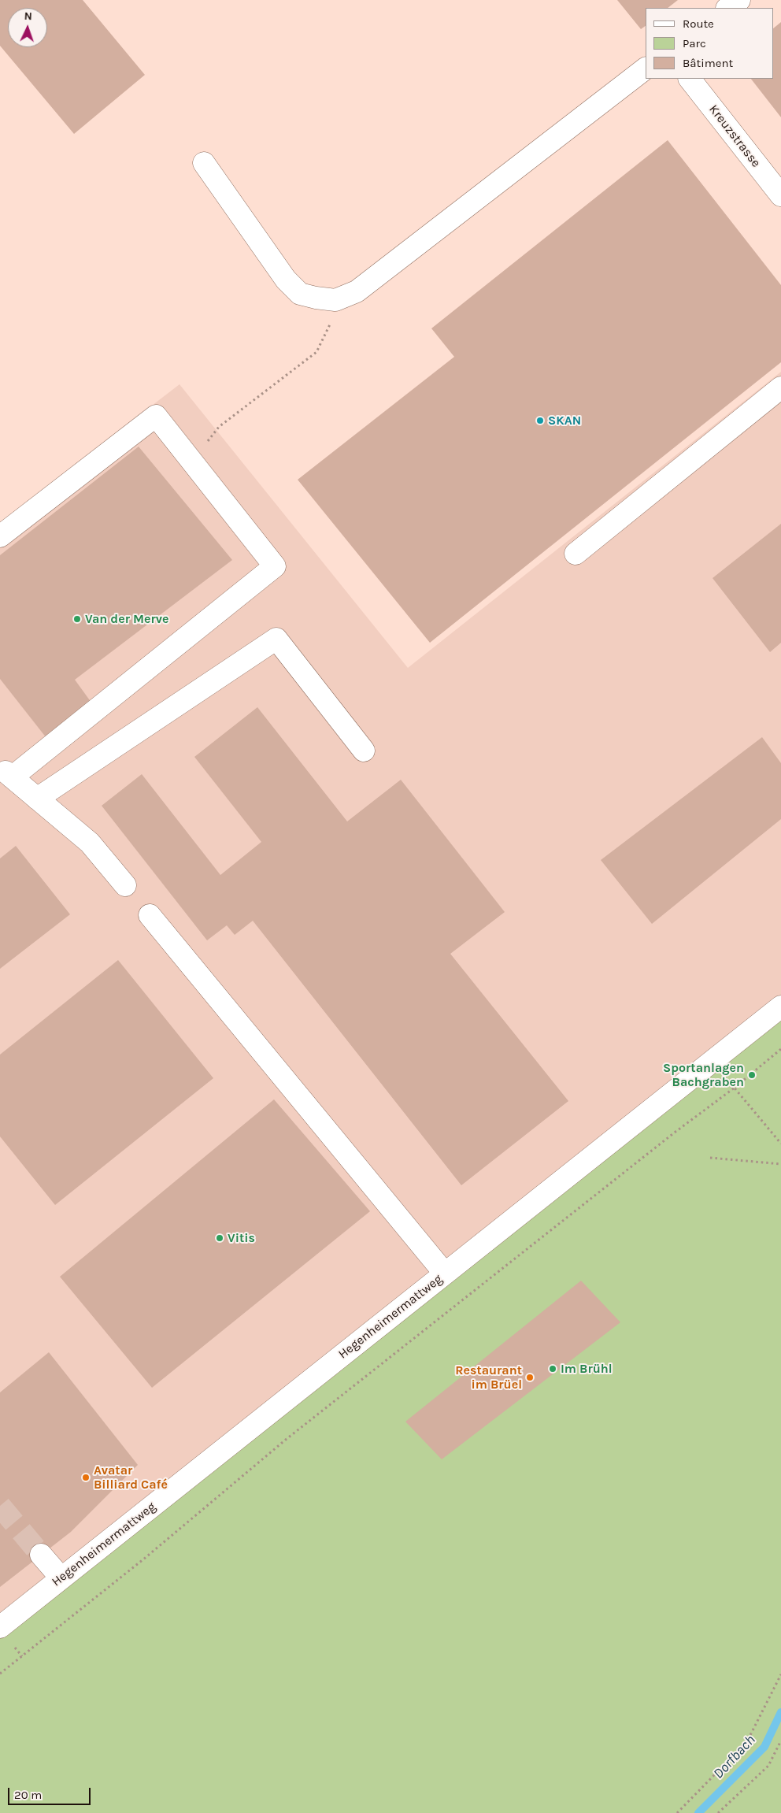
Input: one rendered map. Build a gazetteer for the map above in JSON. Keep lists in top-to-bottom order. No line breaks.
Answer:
{"streets":{"street":["Kreuzstrasse","Hegenheimermattweg"]},"water":["Dorfbach"],"places":["SKAN","Van der Merve","Sportanlagen Bachgraben","Vitis","Im Brühl","Restaurant im Brüel","Avatar Billiard Café"],"legend":["Route","Parc","Bâtiment"],"scale_bar":"20 m","north":"top"}
